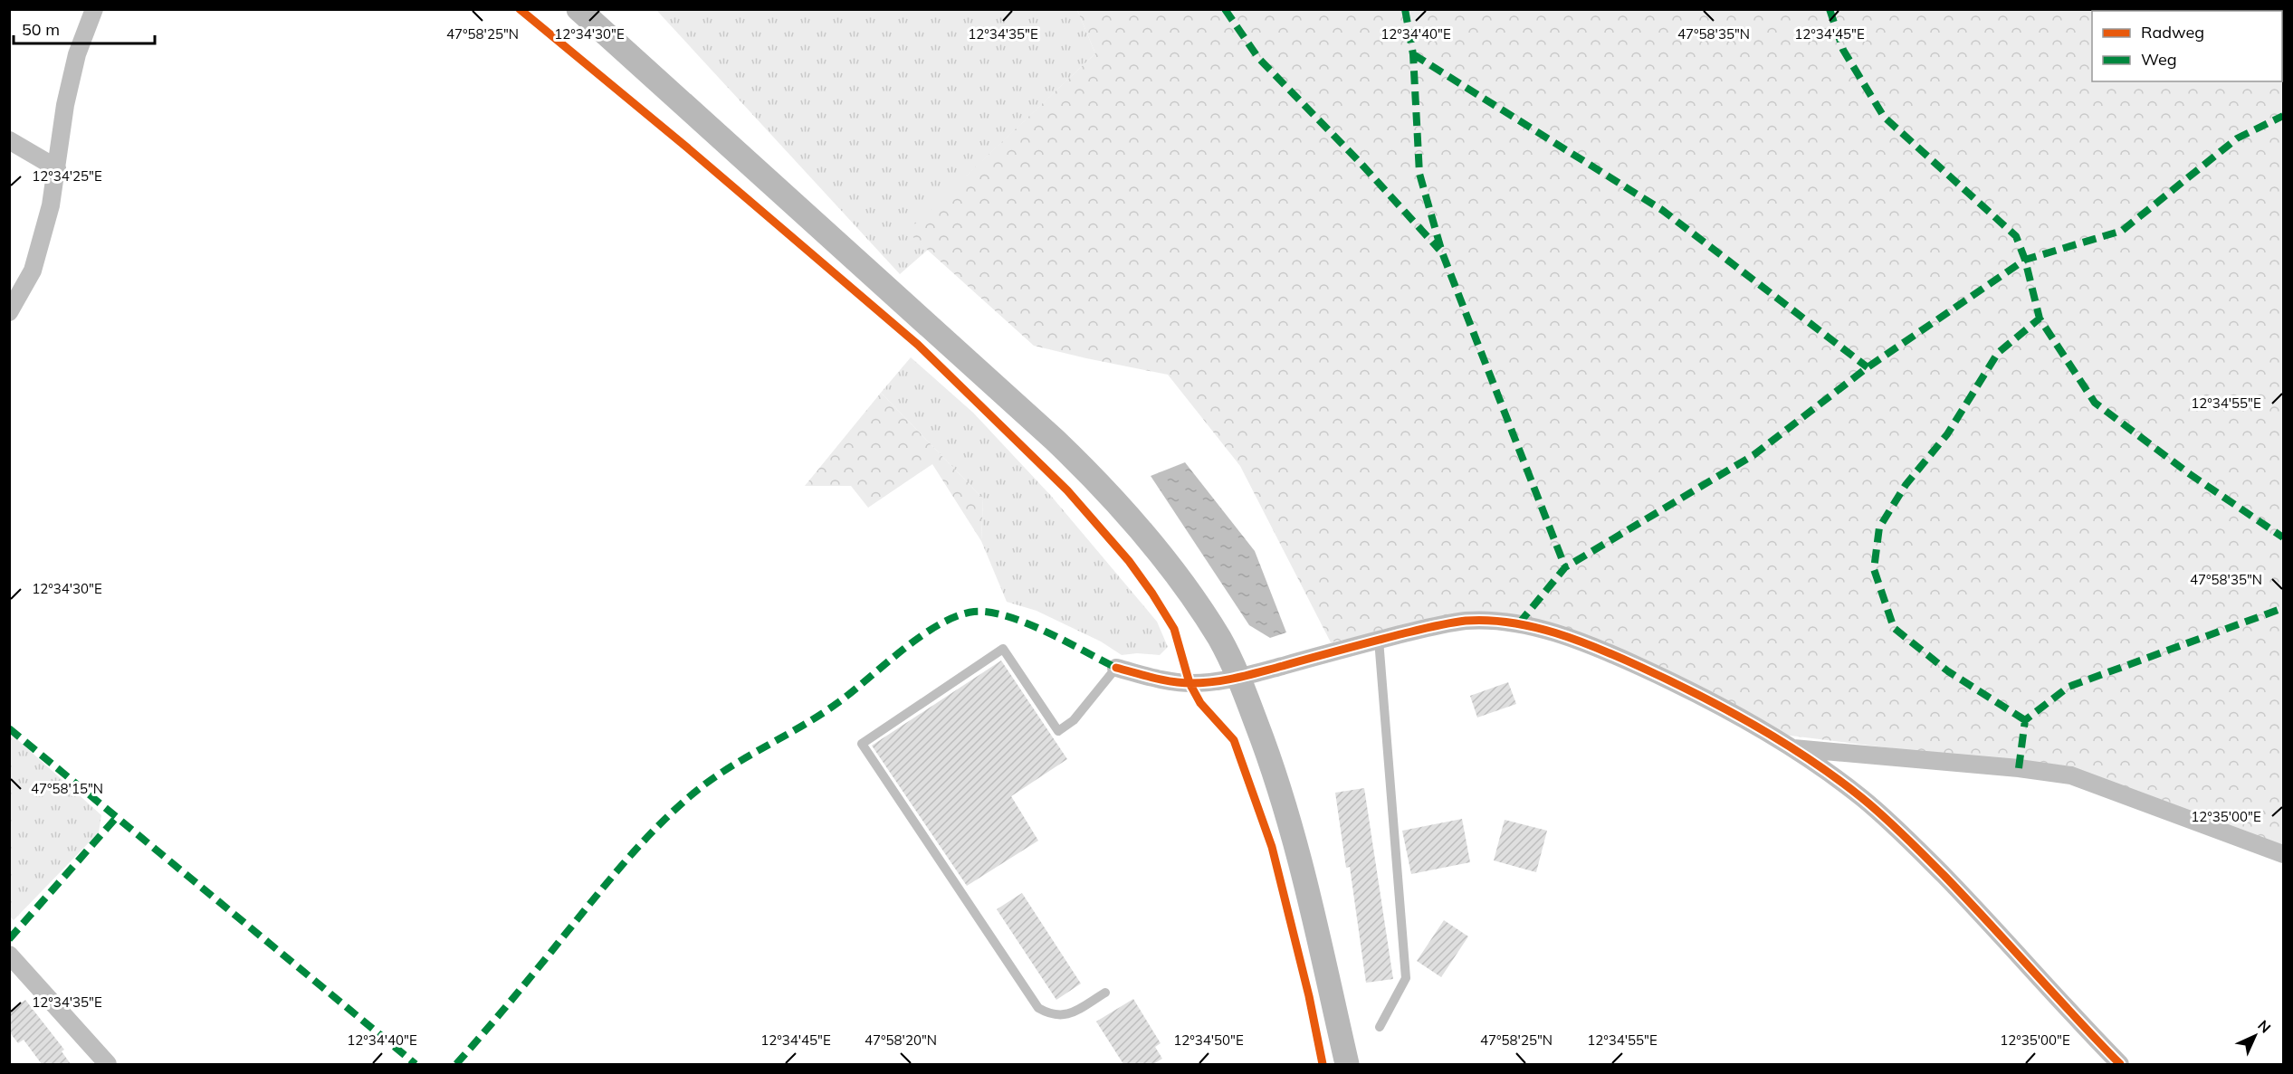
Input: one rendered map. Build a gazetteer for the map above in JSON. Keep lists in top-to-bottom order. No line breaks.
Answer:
{"legend":["Radweg","Weg"],"scale_bar":"50 m","north":"top right","coordinates":["47°58'25\"N","12°34'30\"E","12°34'35\"E","12°34'40\"E","47°58'35\"N","12°34'45\"E","12°34'25\"E","12°34'55\"E","47°58'15\"N","12°35'00\"E","47°58'20\"N","12°34'50\"E"]}
